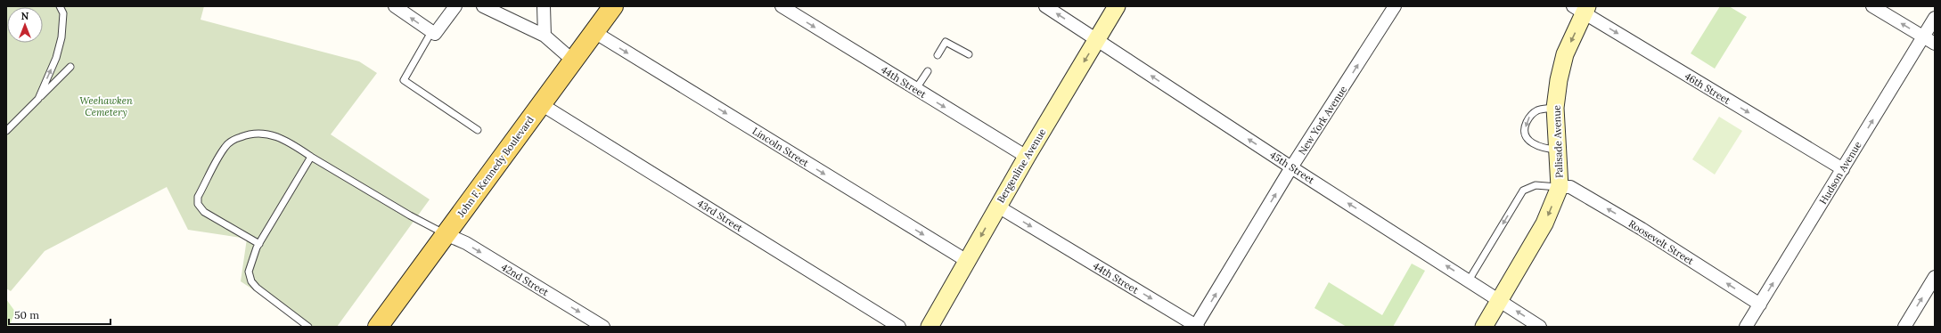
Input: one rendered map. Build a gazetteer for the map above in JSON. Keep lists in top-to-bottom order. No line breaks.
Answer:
{"streets":{"main road":["John F. Kennedy Boulevard"],"street":["44th Street","46th Street","New York Avenue","Palisade Avenue","Lincoln Street","Bergenline Avenue","45th Street","Hudson Avenue","43rd Street","Roosevelt Street","42nd Street"]},"crossings":[["44th Street","New York Avenue"],["44th Street","Bergenline Avenue"],["46th Street","Palisade Avenue"],["46th Street","Hudson Avenue"],["New York Avenue","45th Street"],["Palisade Avenue","45th Street"],["Palisade Avenue","Roosevelt Street"],["Lincoln Street","Bergenline Avenue"],["Lincoln Street","John F. Kennedy Boulevard"],["Bergenline Avenue","45th Street"],["John F. Kennedy Boulevard","43rd Street"],["John F. Kennedy Boulevard","42nd Street"],["Hudson Avenue","Roosevelt Street"]],"one_way":["44th Street","46th Street","New York Avenue","Palisade Avenue","Lincoln Street","Bergenline Avenue","45th Street","Hudson Avenue","Roosevelt Street","42nd Street"],"parks":["Weehawken Cemetery"],"scale_bar":"50 m","north":"top"}
